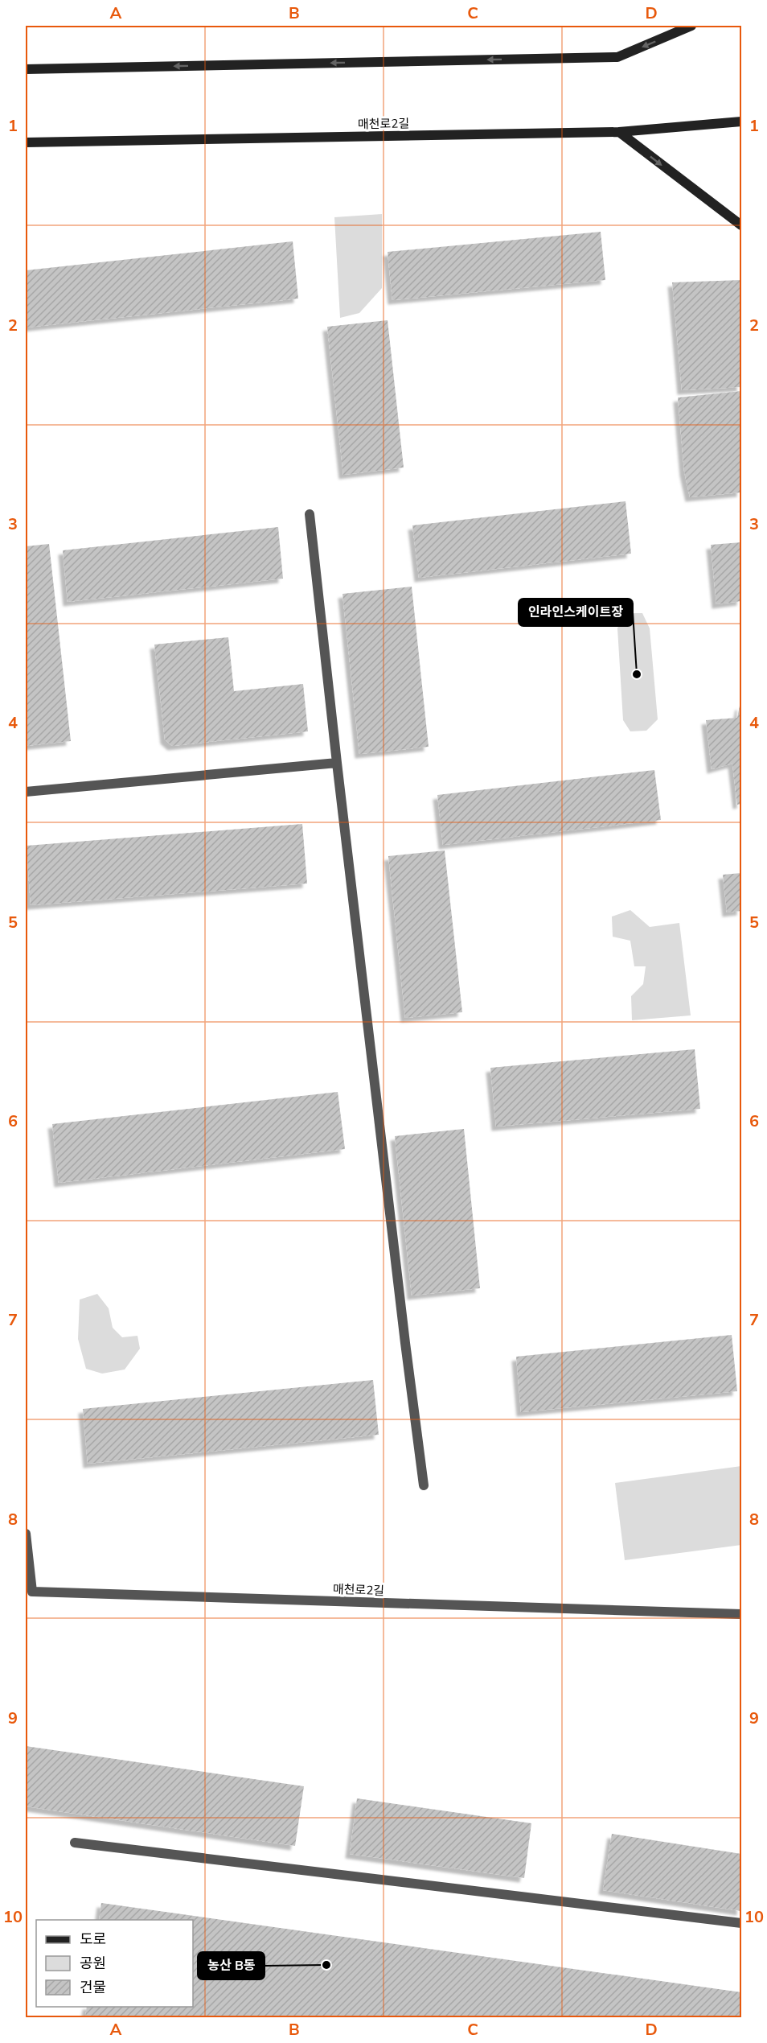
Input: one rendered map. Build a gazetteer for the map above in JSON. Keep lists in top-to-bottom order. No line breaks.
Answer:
{"streets":{"street":["매천로2길"]},"places":["인라인스케이트장","농산 B동"],"legend":["도로","공원","건물"],"grid":{"columns":["A","B","C","D"],"rows":["1","2","3","4","5","6","7","8","9","10"]}}
